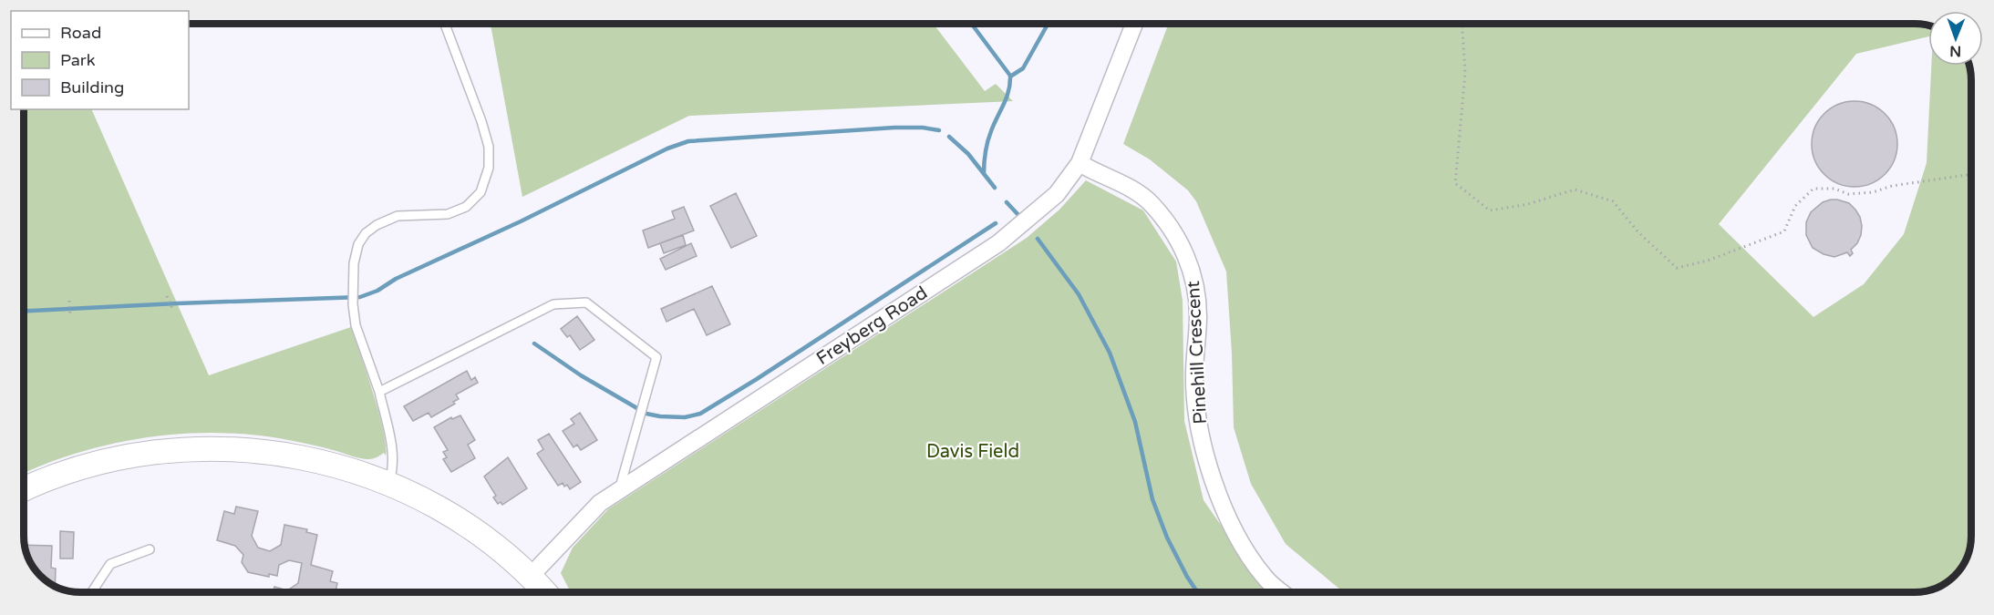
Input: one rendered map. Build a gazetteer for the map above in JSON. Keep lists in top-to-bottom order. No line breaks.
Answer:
{"streets":{"street":["Freyberg Road","Pinehill Crescent"]},"crossings":[["Freyberg Road","Pinehill Crescent"]],"parks":["Davis Field"],"legend":["Road","Park","Building"],"north":"bottom"}
